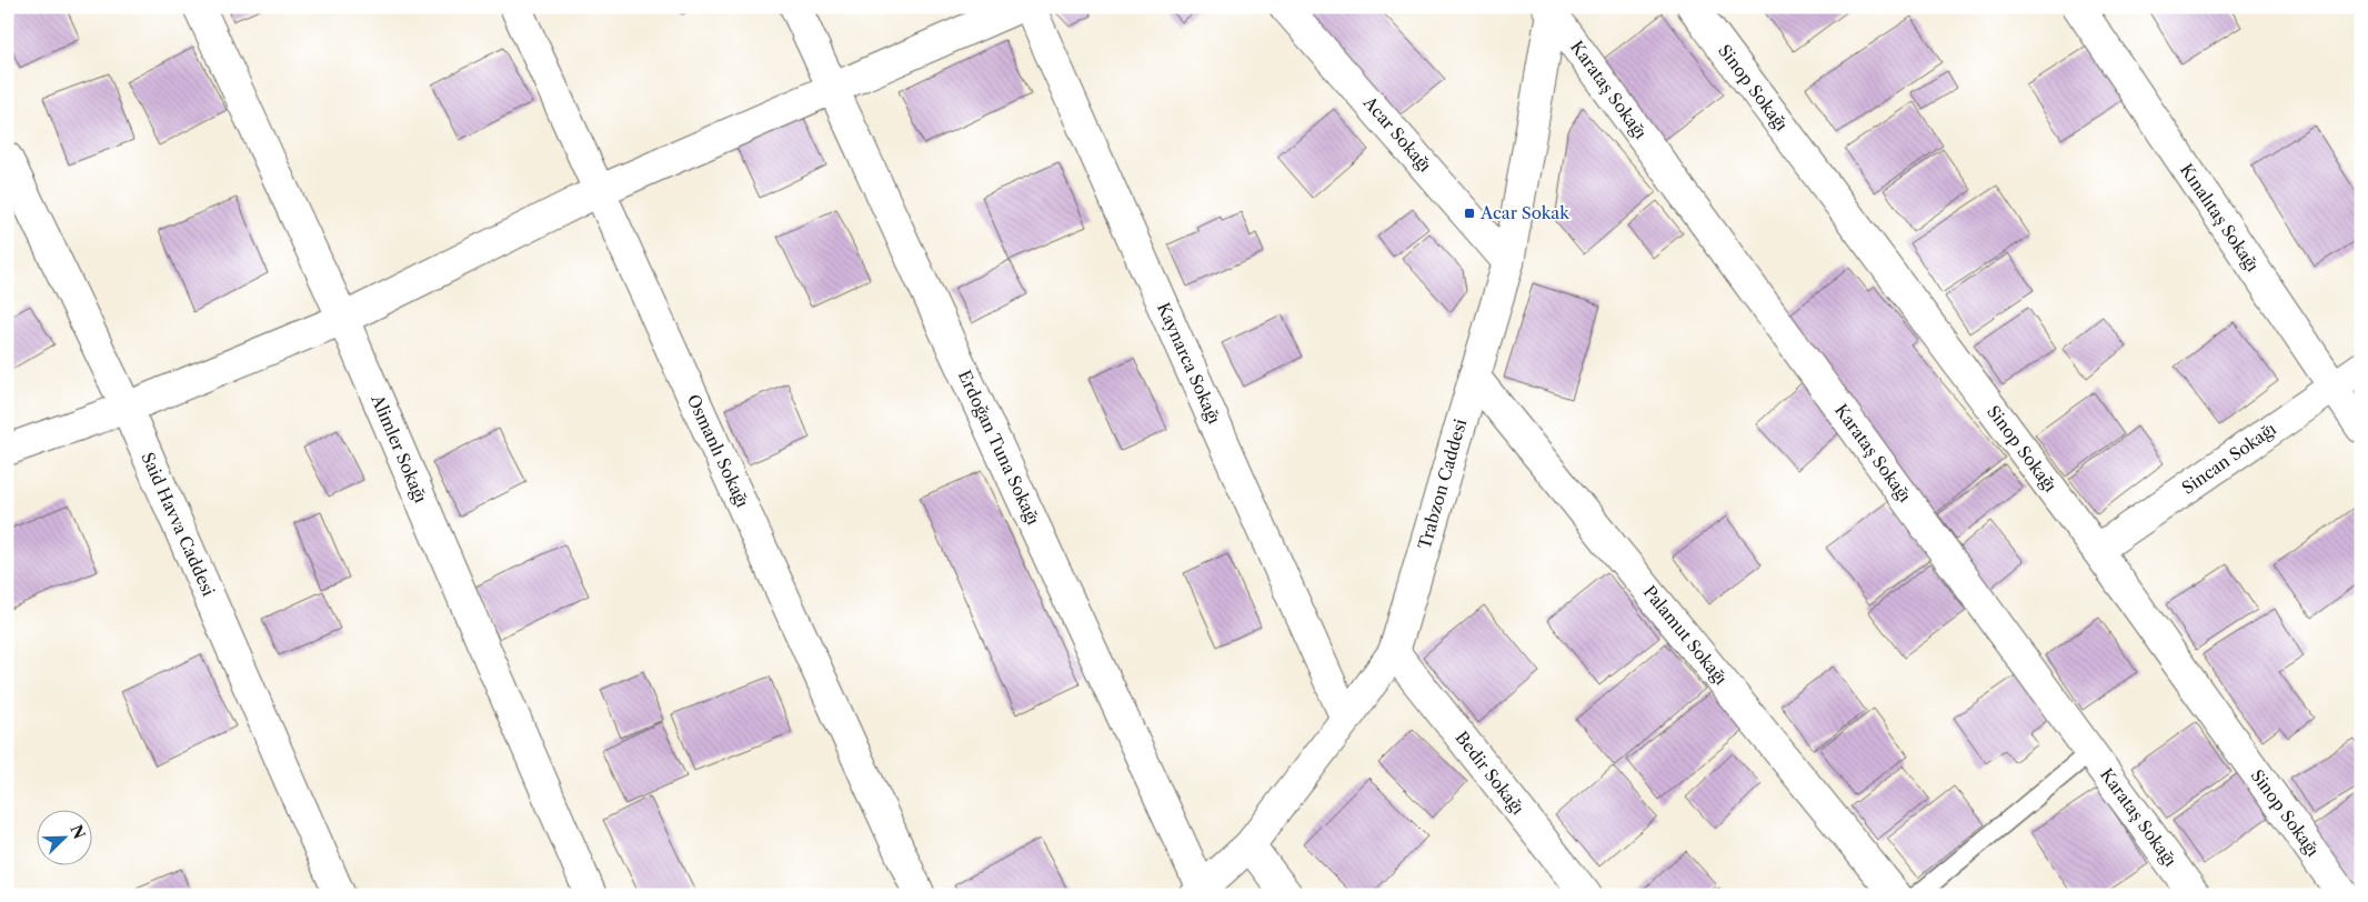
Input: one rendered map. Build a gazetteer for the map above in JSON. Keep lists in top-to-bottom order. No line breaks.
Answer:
{"streets":{"street":["Sinop Sokağı","Karataş Sokağı","Acar Sokağı","Kınalıtaş Sokağı","Kaynarca Sokağı","Erdoğan Tuna Sokağı","Alimler Sokağı","Osmanlı Sokağı","Sincan Sokağı","Trabzon Caddesi","Said Havva Caddesi","Palamut Sokağı","Bedir Sokağı"]},"crossings":[["Sinop Sokağı","Sincan Sokağı"],["Karataş Sokağı","Trabzon Caddesi"],["Acar Sokağı","Trabzon Caddesi"],["Kınalıtaş Sokağı","Sincan Sokağı"],["Kaynarca Sokağı","Trabzon Caddesi"],["Erdoğan Tuna Sokağı","Trabzon Caddesi"],["Trabzon Caddesi","Palamut Sokağı"],["Trabzon Caddesi","Bedir Sokağı"]],"places":{"transit":["Acar Sokak"]},"north":"top right"}
